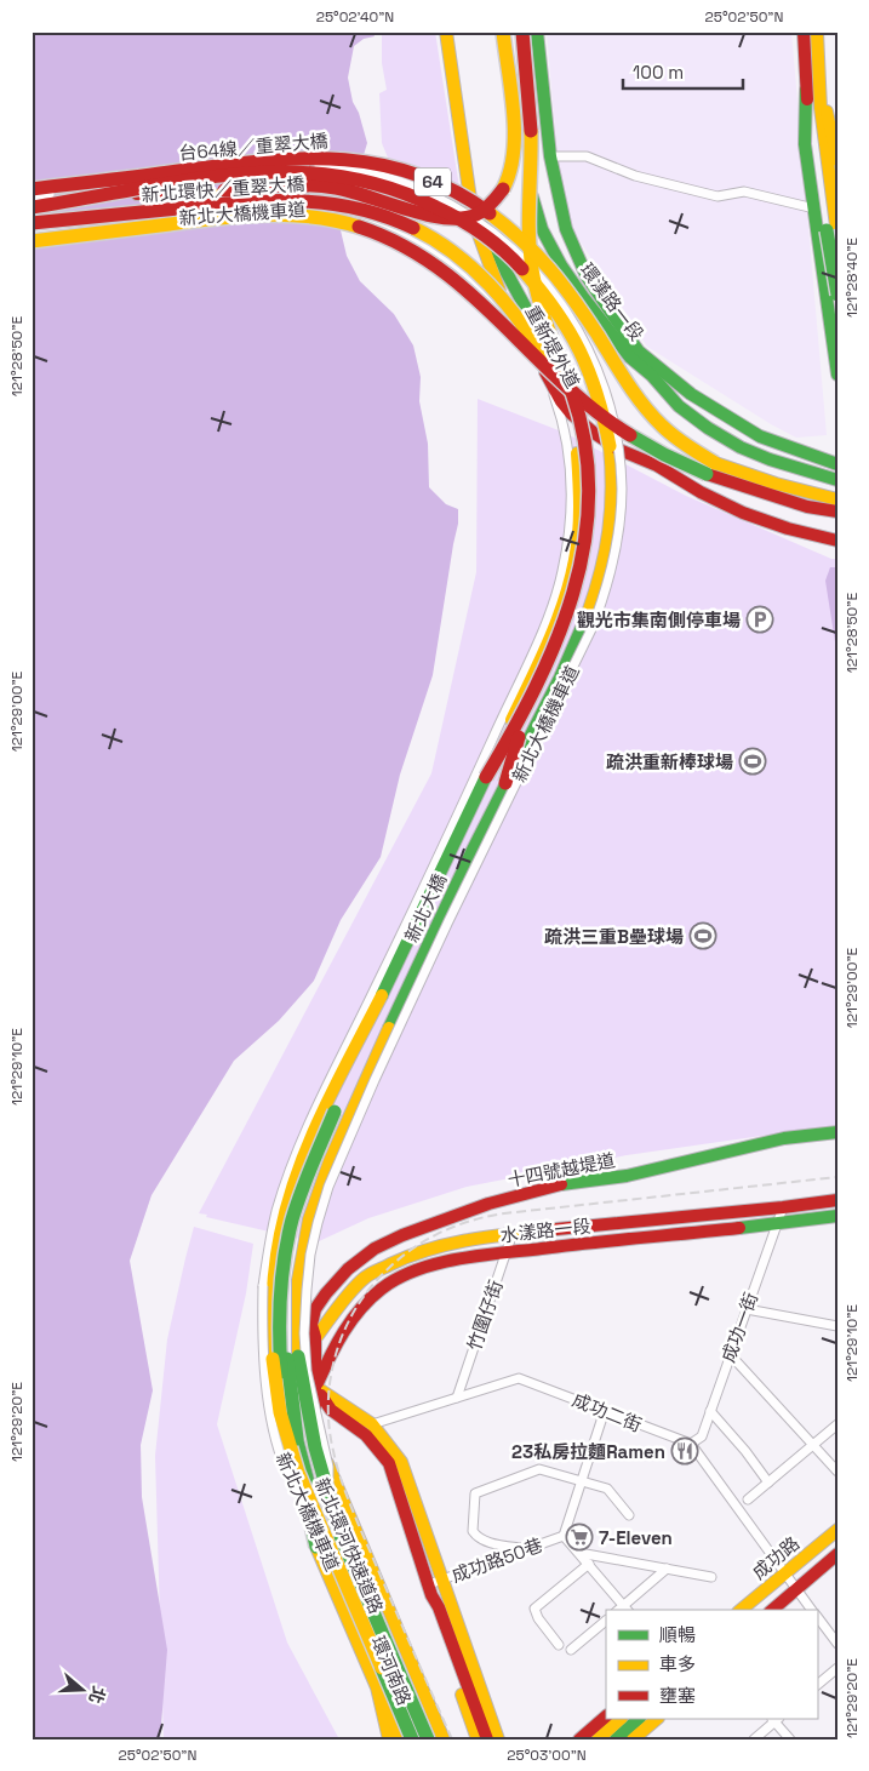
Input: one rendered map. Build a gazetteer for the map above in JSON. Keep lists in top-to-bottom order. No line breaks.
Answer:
{"streets":{"main road":["台64線／重翠大橋","64","新北環快／重翠大橋","環漢路一段","重新堤外道","新北大橋","十四號越堤道","水漾路一段","新北環河快速道路","成功路","環河南路"],"street":["新北大橋機車道","竹圍仔街","成功一街","成功二街","成功路50巷"]},"crossings":[["台64線／重翠大橋","64"],["新北環快／重翠大橋","新北大橋"],["新北大橋","新北環河快速道路"],["十四號越堤道","水漾路一段"],["十四號越堤道","環河南路"],["水漾路一段","竹圍仔街"],["水漾路一段","成功一街"],["水漾路一段","環河南路"],["竹圍仔街","成功二街"],["成功一街","成功二街"],["成功二街","成功路50巷"]],"places":{"parking":["觀光市集南側停車場"],"sports":["疏洪重新棒球場","疏洪三重B壘球場"],"restaurant":["23私房拉麵Ramen"],"supermarket":["7-Eleven"]},"legend":["順暢","車多","壅塞"],"scale_bar":"100 m","north":"right","coordinates":["25°02'40\"N","25°02'50\"N","121°28'40\"E","121°28'50\"E","121°29'00\"E","121°29'10\"E","121°29'20\"E","25°03'00\"N"]}
